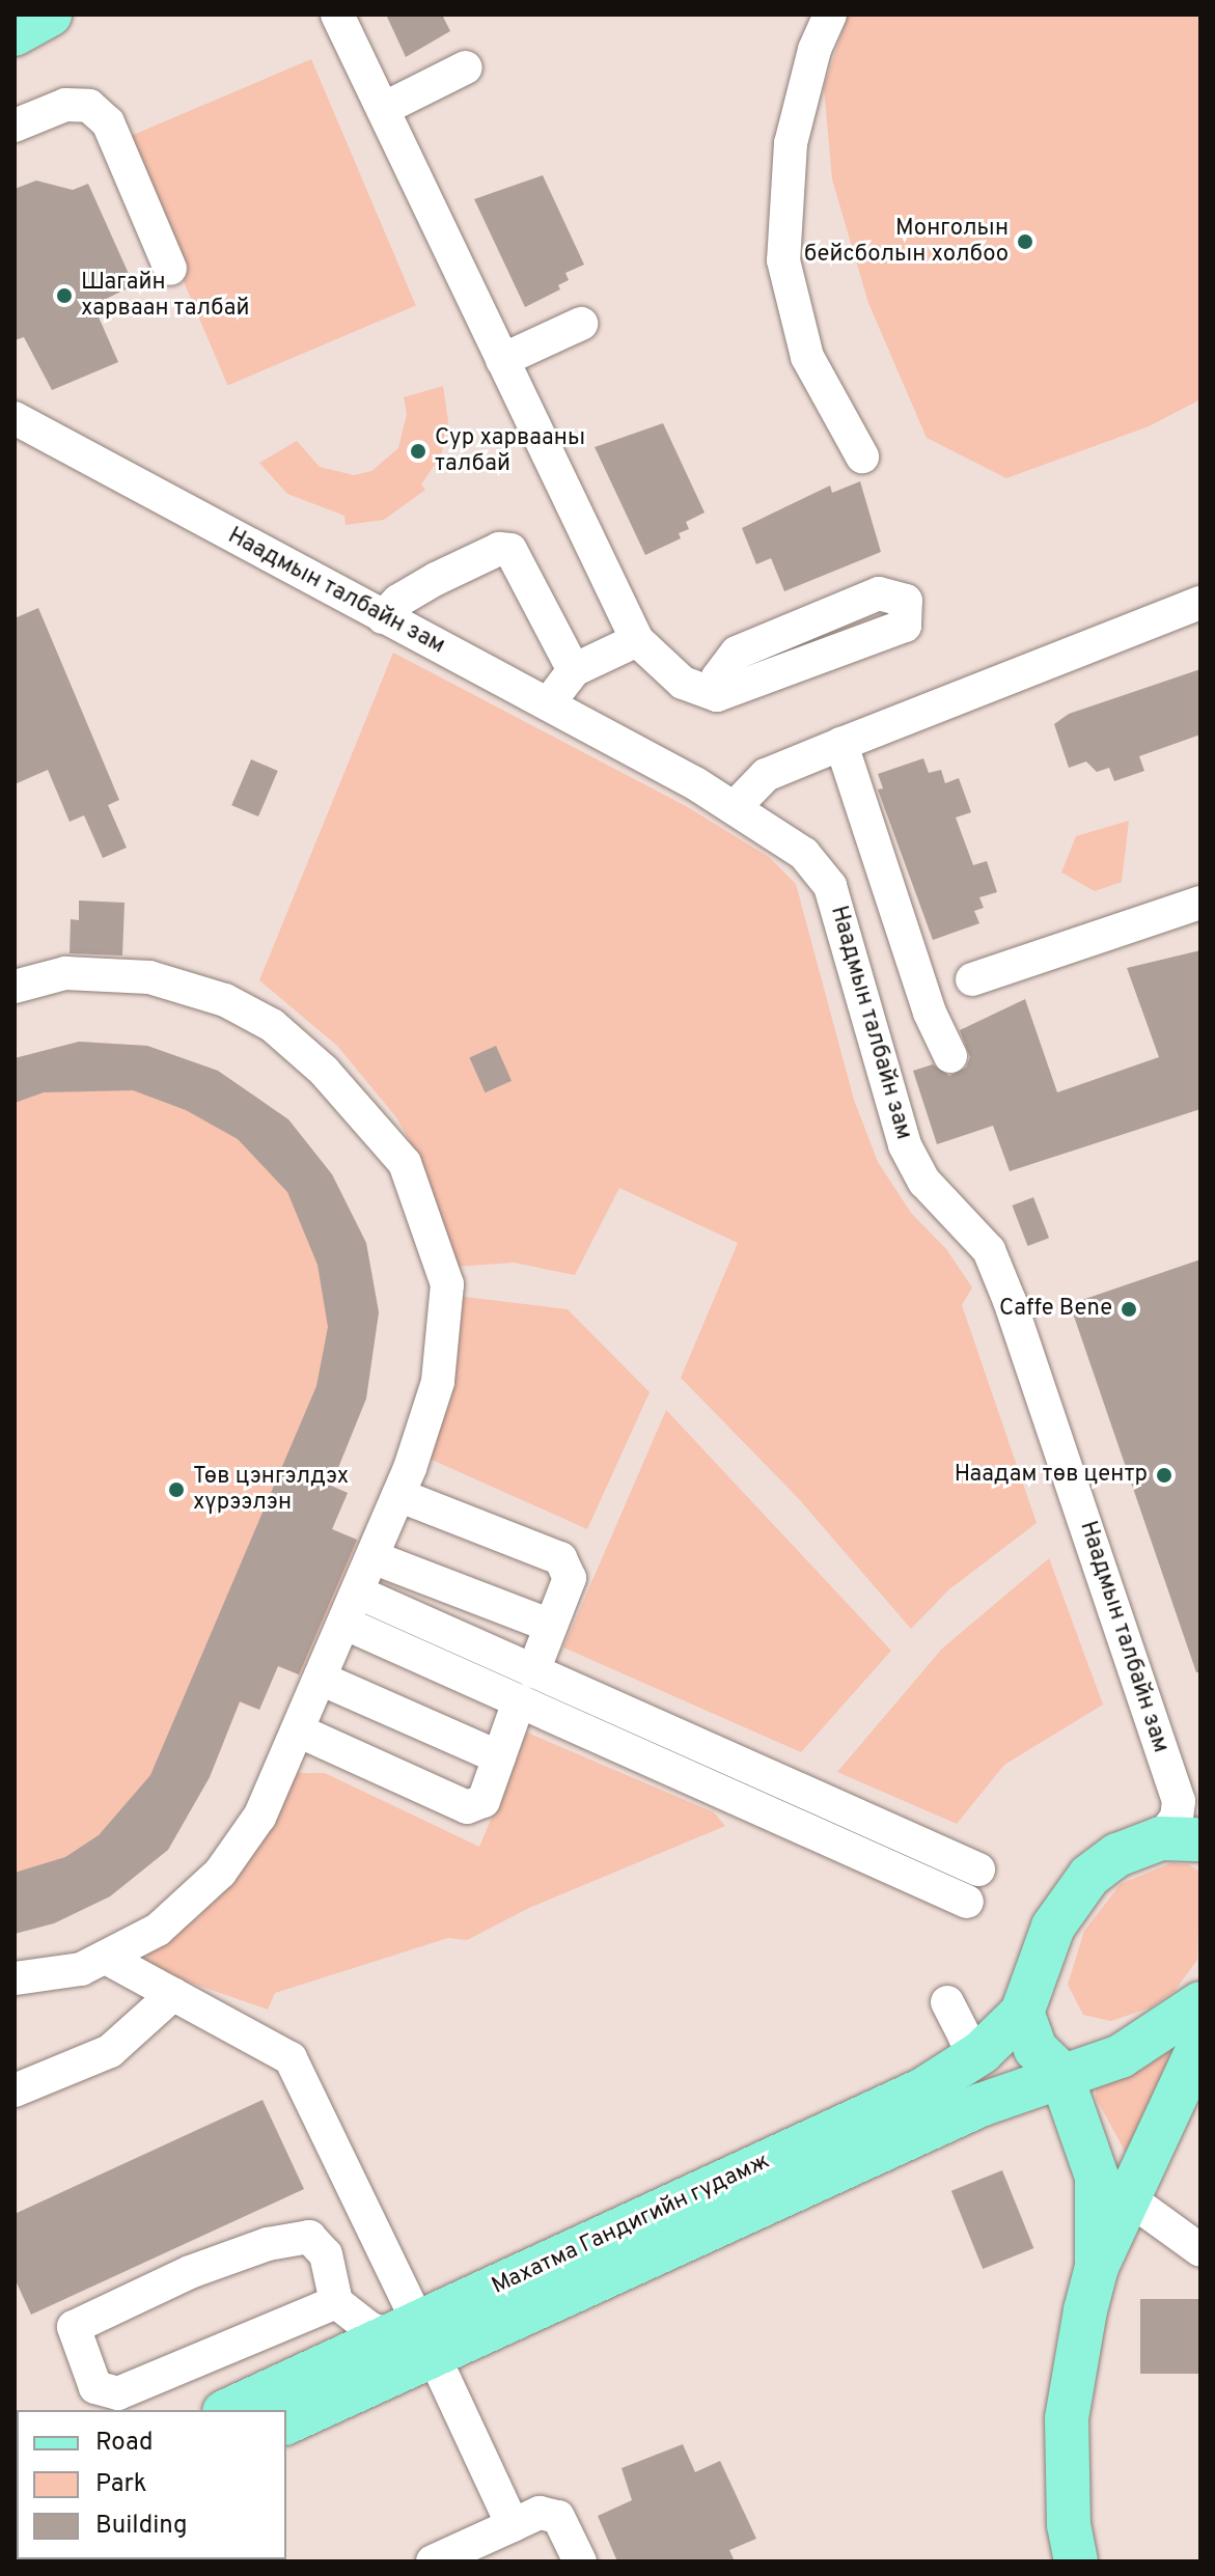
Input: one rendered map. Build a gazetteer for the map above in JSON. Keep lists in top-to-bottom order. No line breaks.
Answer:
{"streets":{"main road":["Махатма Гандигийн гудамж"],"street":["Наадмын талбайн зам"]},"places":["Монголын бейсболын холбоо","Шагайн харваан талбай","Сур харвааны талбай","Caffe Bene","Наадам төв центр","Төв цэнгэлдэх хүрээлэн"],"legend":["Road","Park","Building"]}
